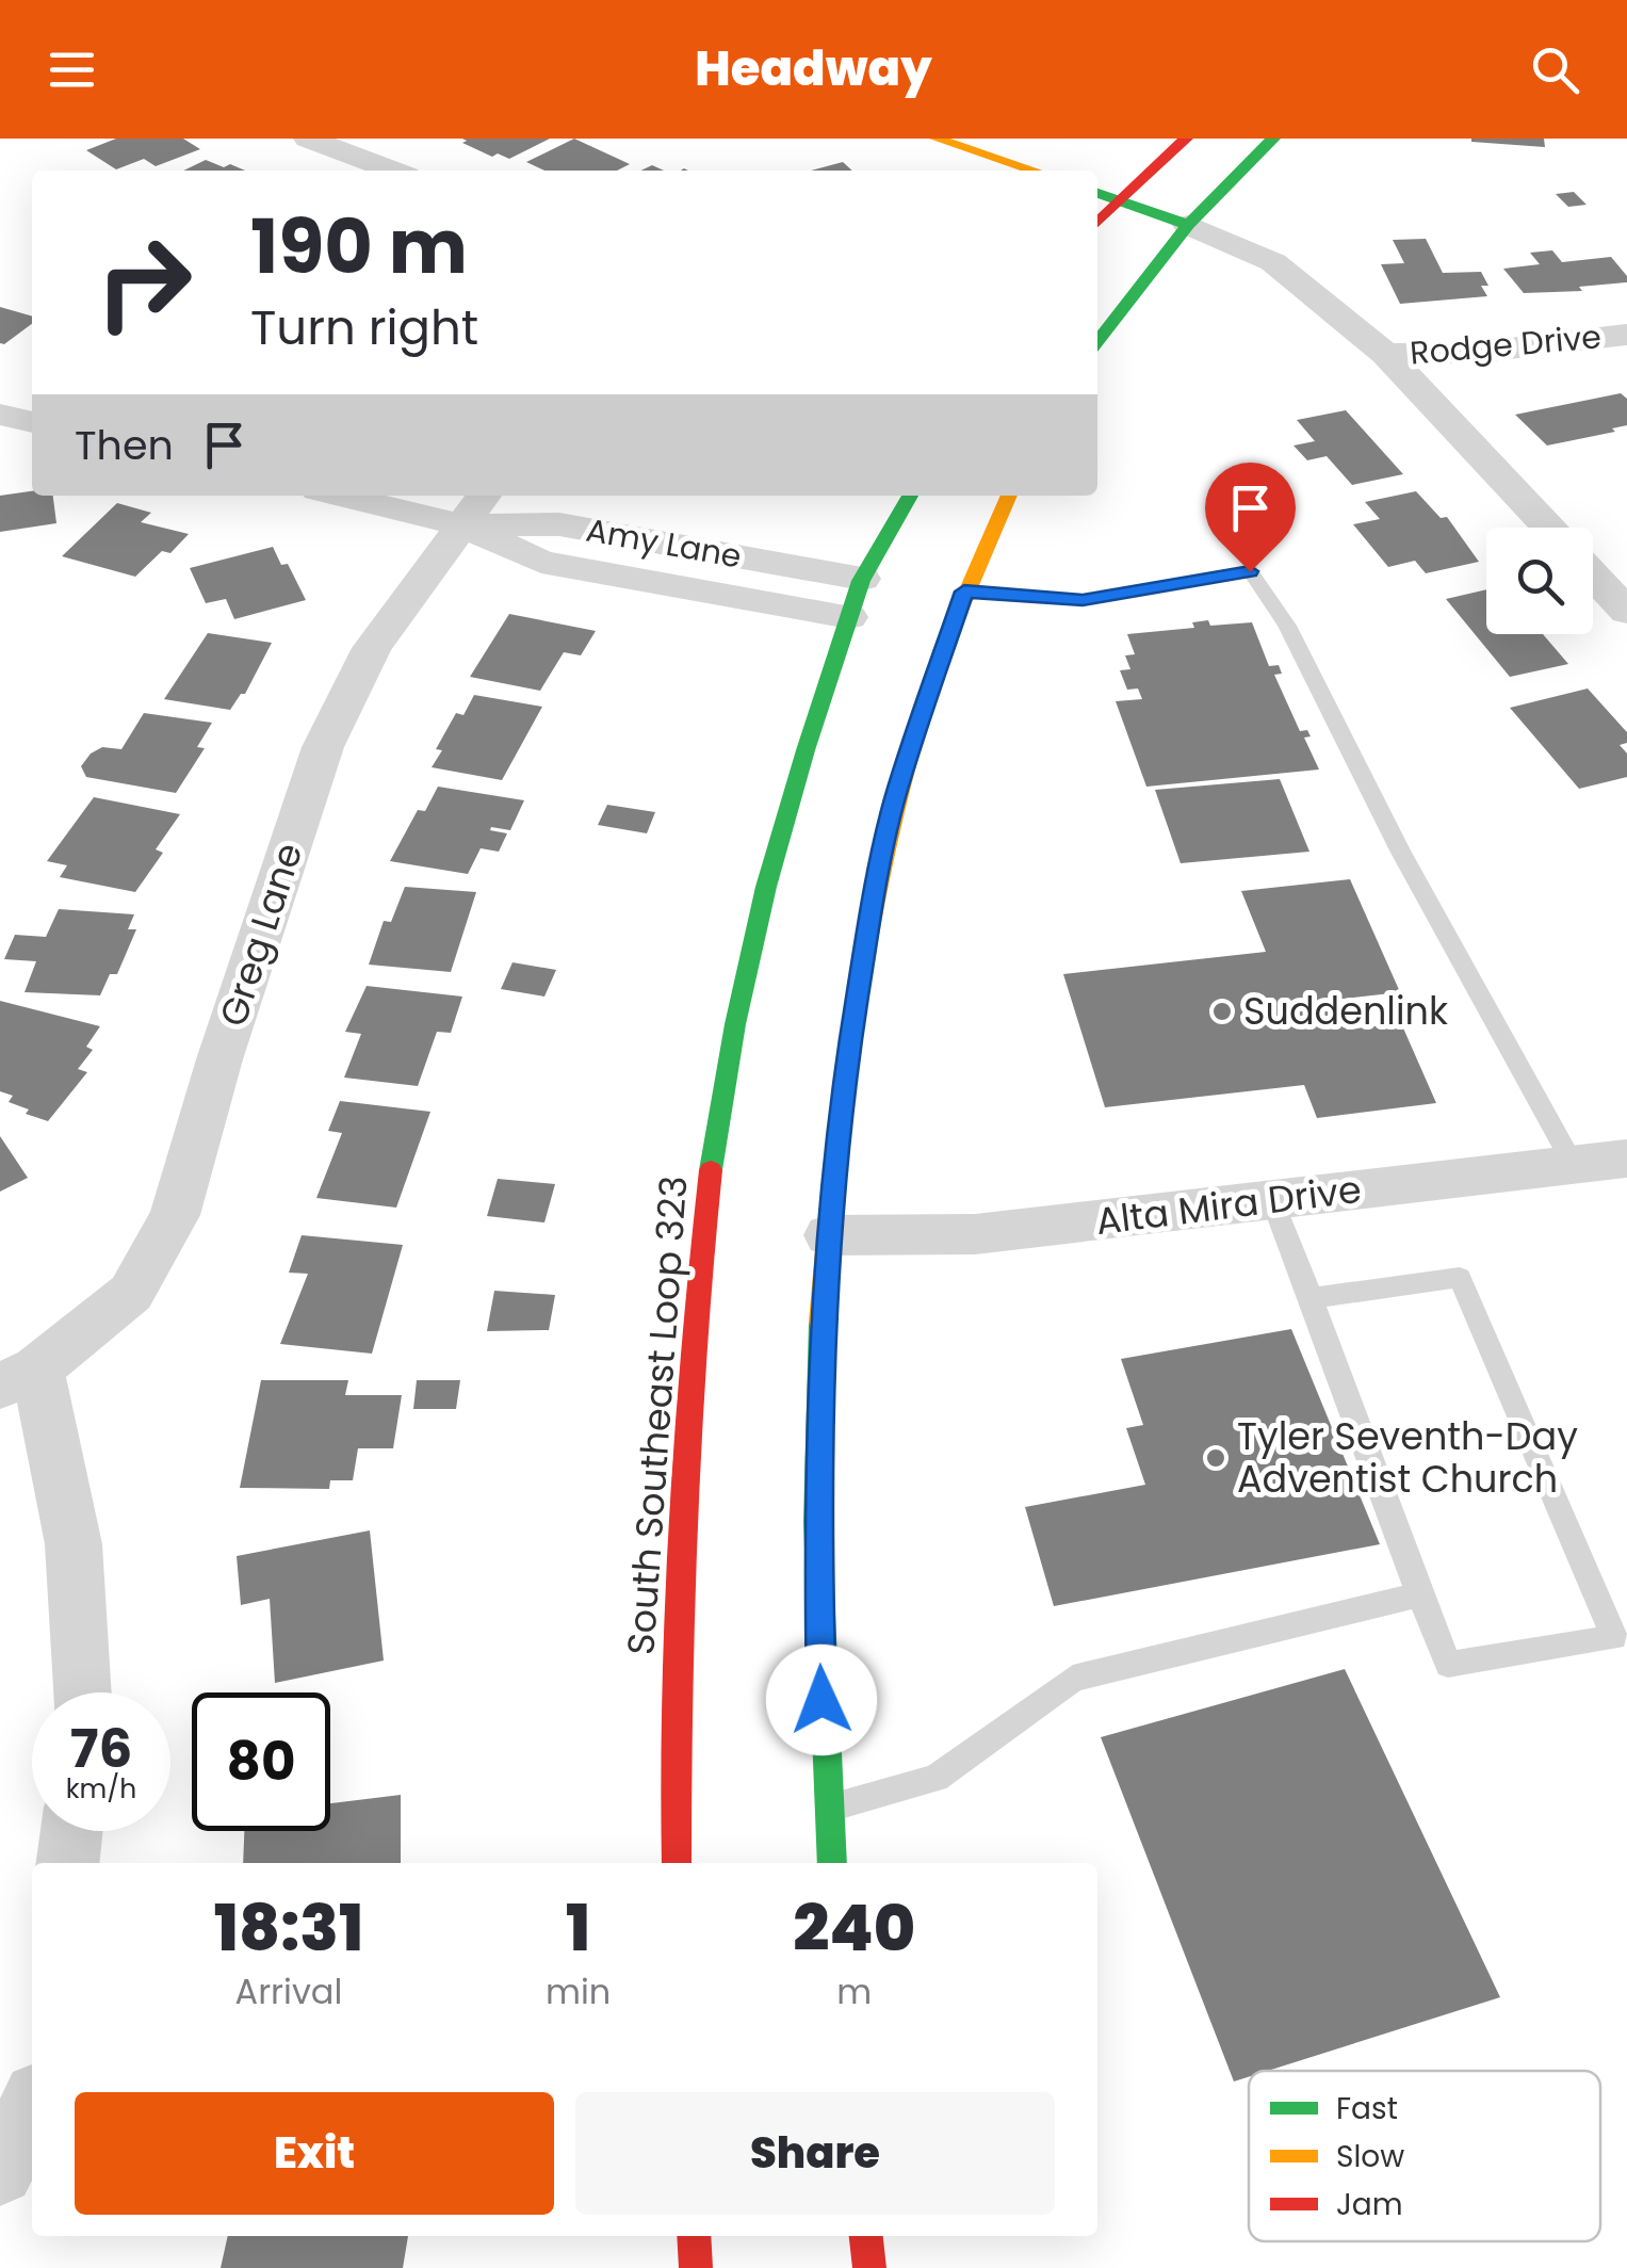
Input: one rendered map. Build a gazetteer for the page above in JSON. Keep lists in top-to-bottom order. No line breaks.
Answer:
{"streets":{"main road":["South Southeast Loop 323"],"street":["Rodge Drive","Amy Lane","Greg Lane","Alta Mira Drive"]},"crossings":[["Amy Lane","Greg Lane"],["Amy Lane","South Southeast Loop 323"]],"places":["Suddenlink","Tyler Seventh-Day Adventist Church"],"legend":["Fast","Slow","Jam"],"page":{"header":"Headway","turn":["190 m","Turn right"],"then":"Then","speed":"76 km/h","limit":"80","eta":["18:31","Arrival","1","min","240","m"],"buttons":["Exit","Share"]}}
